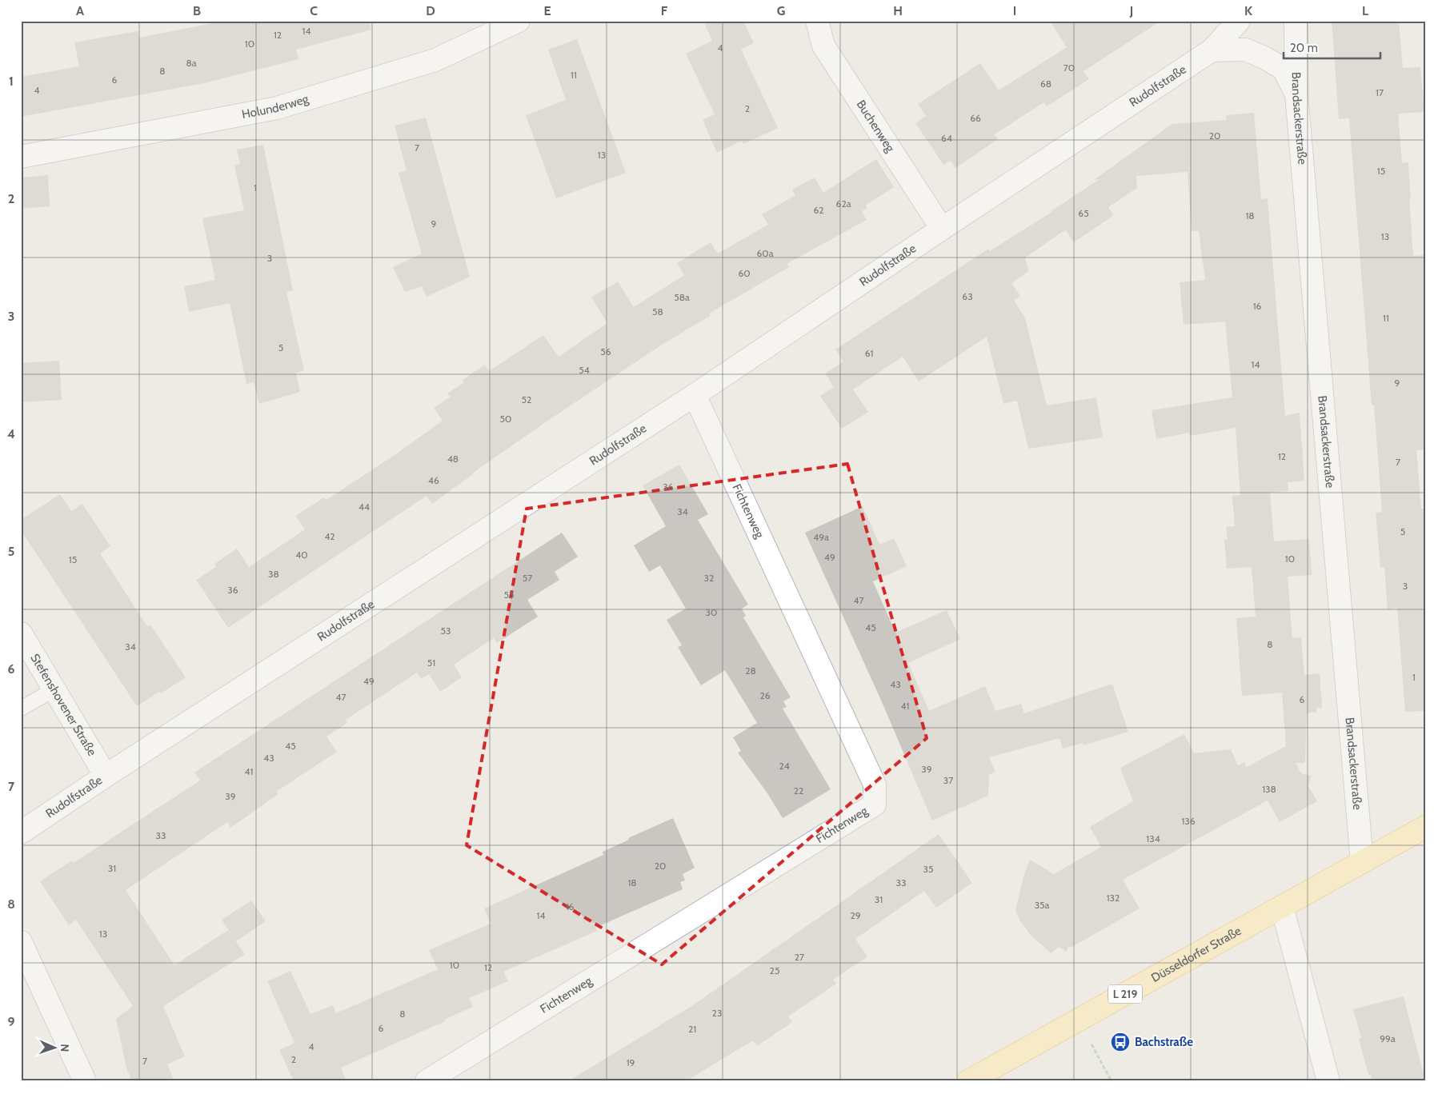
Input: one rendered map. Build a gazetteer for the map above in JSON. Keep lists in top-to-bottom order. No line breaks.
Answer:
{"streets":{"main road":["Düsseldorfer Straße","L 219"],"street":["Rudolfstraße","Holunderweg","Brandsackerstraße","Buchenweg","Fichtenweg","Stefenshovener Straße"]},"crossings":[["Rudolfstraße","Buchenweg"],["Rudolfstraße","Fichtenweg"],["Rudolfstraße","Stefenshovener Straße"],["Brandsackerstraße","Düsseldorfer Straße"]],"places":{"bus stop":["Bachstraße"]},"house_numbers":["14","12","10","4","8a","70","8","11","6","68","4","17","2","66","20","64","7","13","15","1","62a","62","65","18","9","13","60a","3","60","63","58a","16","58","11","5","56","61","14","54","9","52","50","12","48","7","46","36","44","34","5","42","49a","40","49","10","15","38","57","32","3","36","55","47","30","45","53","8","34","51","28","1","49","43","26","47","6","41","45","43","24","39","41","37","138","22","39","136","33","134","20","31","35","18","33","132","31","35a","16","14","29","13","27","10","12","25","23","8","6","21","99a","4","2","7","19"],"scale_bar":"20 m","north":"right","grid":{"columns":["A","B","C","D","E","F","G","H","I","J","K","L"],"rows":["1","2","3","4","5","6","7","8","9"]}}
